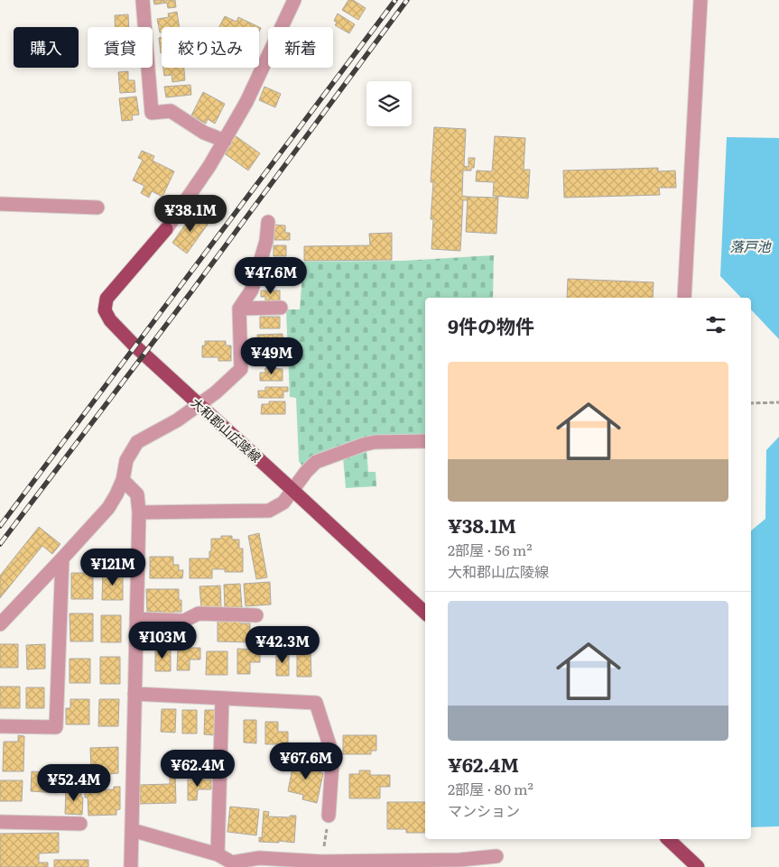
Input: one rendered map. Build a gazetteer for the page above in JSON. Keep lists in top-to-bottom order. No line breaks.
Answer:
{"streets":{"main road":["大和郡山広陵線"]},"water":["落戸池"],"page":{"chip":["購入","賃貸","絞り込み","新着"],"price":["¥38.1M","¥47.6M","¥49M","¥121M","¥103M","¥42.3M","¥67.6M","¥62.4M","¥52.4M"],"heading":"9件の物件","list":[{"name":"¥38.1M","note":"2部屋 · 56 m² · 大和郡山広陵線"},{"name":"¥62.4M","note":"2部屋 · 80 m² · マンション"}]}}
